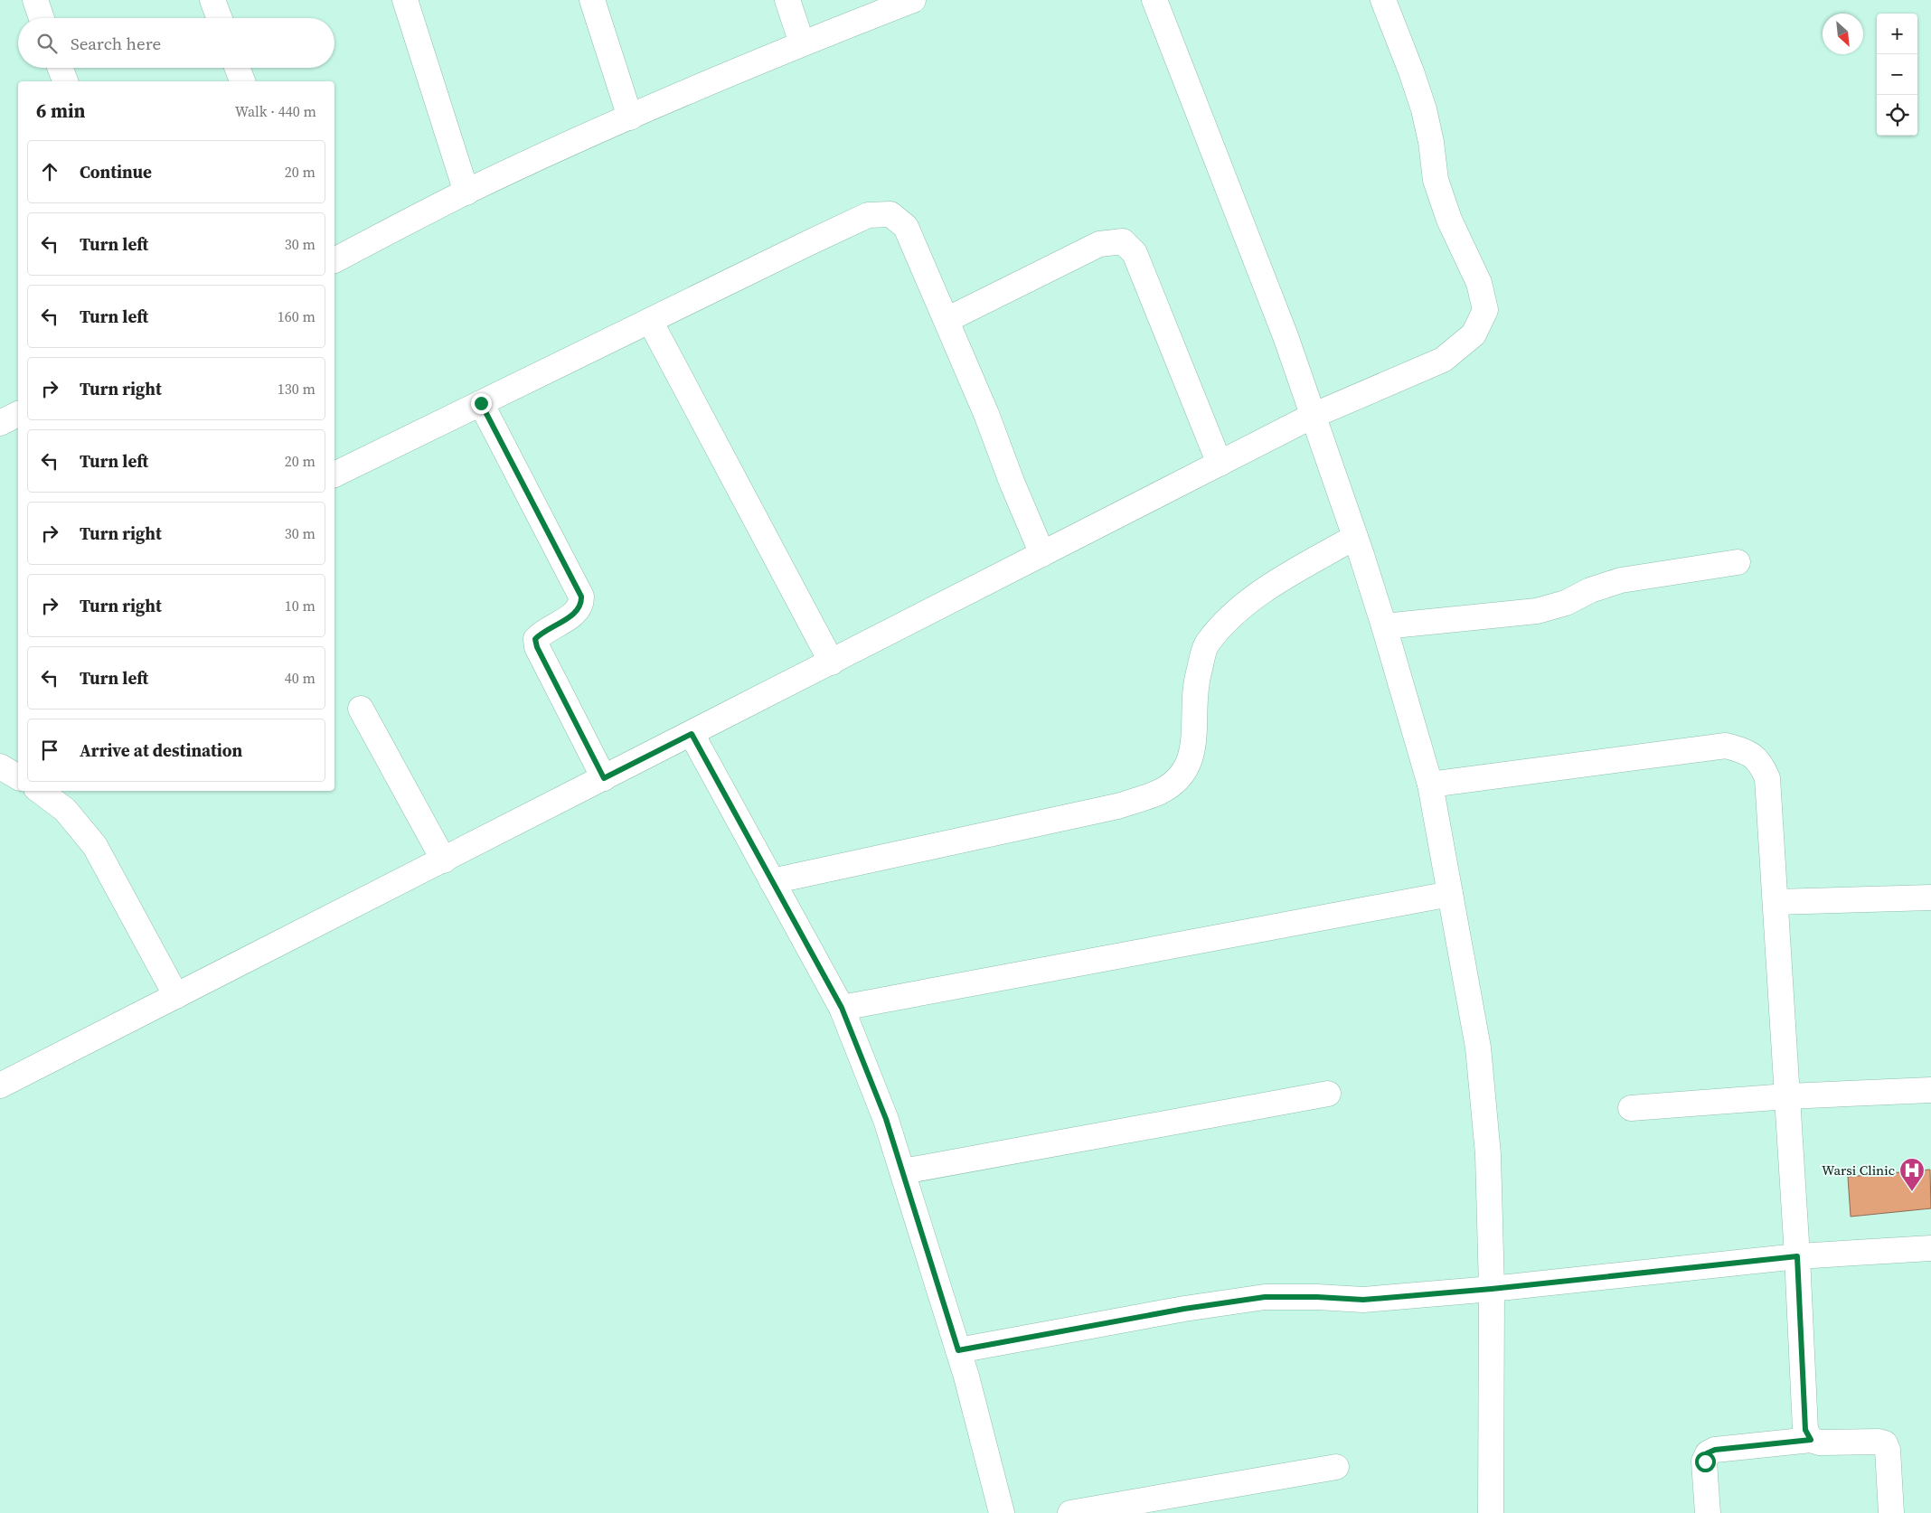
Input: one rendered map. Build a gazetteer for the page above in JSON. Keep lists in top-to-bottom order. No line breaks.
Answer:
{"places":{"hospital":["Warsi Clinic"]},"north":"bottom right","page":{"map_buttons":["+","−"],"search":"Search here","heading":["6 min","Walk · 440 m"],"list":[["Continue","20 m"],["Turn left","30 m"],["Turn left","160 m"],["Turn right","130 m"],["Turn left","20 m"],["Turn right","30 m"],["Turn right","10 m"],["Turn left","40 m"],"Arrive at destination"]}}
